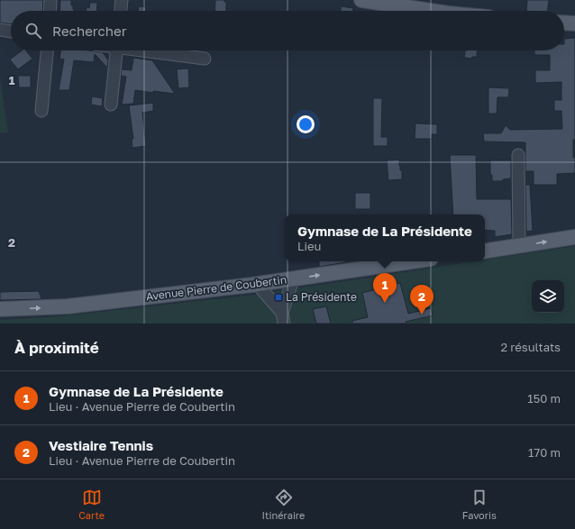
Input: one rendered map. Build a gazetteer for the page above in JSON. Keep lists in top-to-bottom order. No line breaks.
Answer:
{"streets":{"main road":["Avenue Pierre de Coubertin"]},"one_way":["Avenue Pierre de Coubertin"],"places":{"transit":["La Présidente"]},"page":{"search":"Rechercher","popup":["Gymnase de La Présidente","Lieu"],"pins":["1","2"],"heading":["À proximité","2 résultats"],"list":[{"mark":"1","name":"Gymnase de La Présidente","note":"Lieu · Avenue Pierre de Coubertin","value":"150 m"},{"mark":"2","name":"Vestiaire Tennis","note":"Lieu · Avenue Pierre de Coubertin","value":"170 m"}],"nav":["Carte","Itinéraire","Favoris"]},"grid":{"rows":["1","2"]}}
